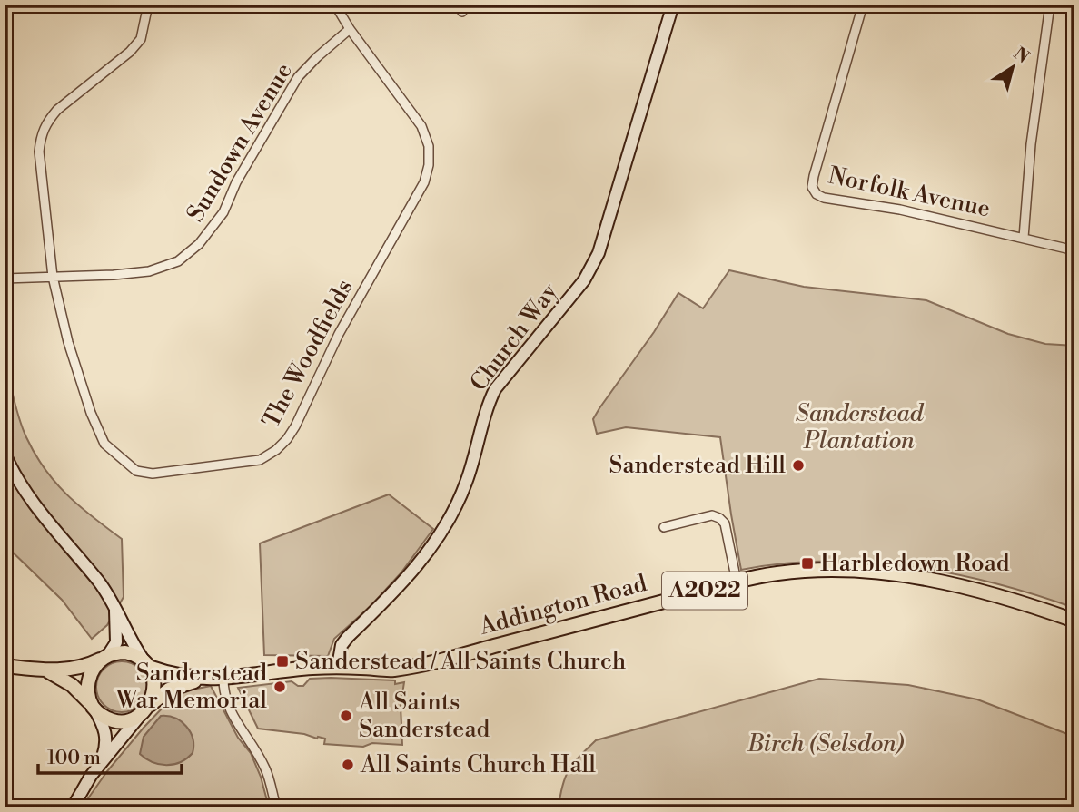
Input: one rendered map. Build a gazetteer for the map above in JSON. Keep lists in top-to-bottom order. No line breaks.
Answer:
{"streets":{"main road":["A2022","Addington Road"],"street":["Sundown Avenue","Norfolk Avenue","Church Way","The Woodfields"]},"crossings":[["Sundown Avenue","The Woodfields"],["Church Way","Addington Road"],["A2022","Addington Road"]],"parks":["Sanderstead Plantation","Birch (Selsdon)"],"places":{"other":["Sanderstead Hill","Sanderstead War Memorial","All Saints Sanderstead","All Saints Church Hall"],"transit":["Harbledown Road","Sanderstead / All Saints Church"]},"scale_bar":"100 m","north":"top right"}
